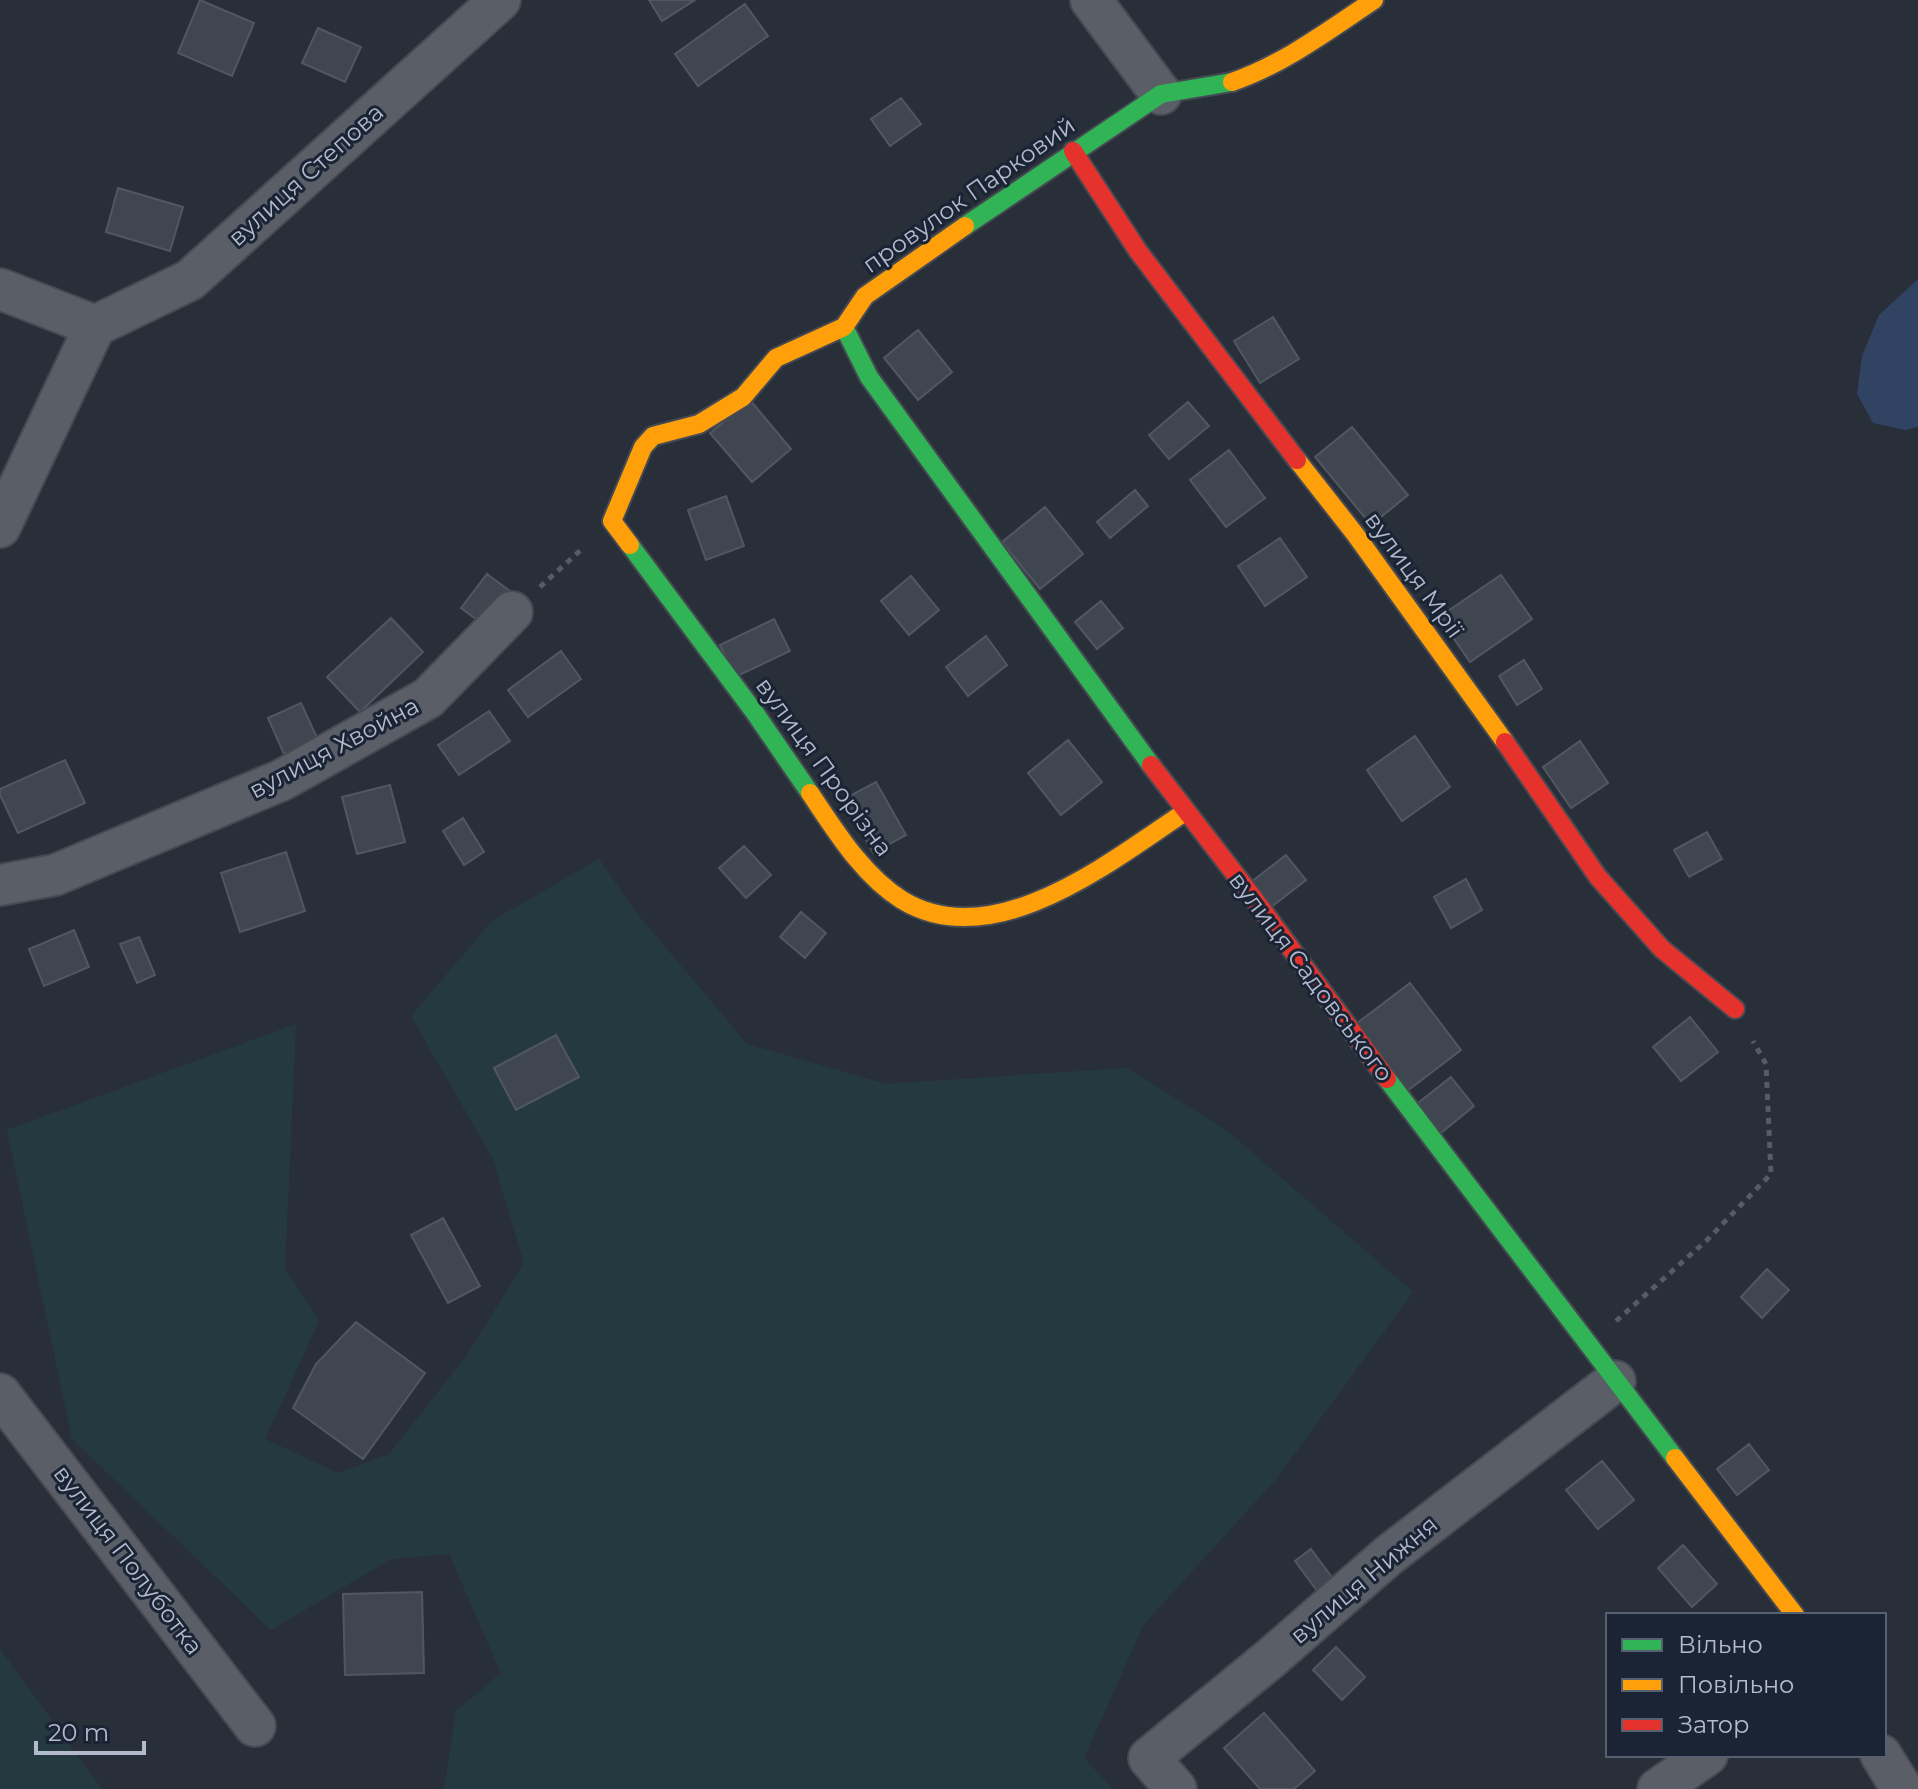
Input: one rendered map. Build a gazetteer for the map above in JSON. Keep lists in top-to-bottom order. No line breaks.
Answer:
{"streets":{"street":["вулиця Степова","провулок Парковий","вулиця Мрії","вулиця Хвойна","вулиця Прорізна","вулиця Садовського","вулиця Полуботка","вулиця Нижня"]},"crossings":[["провулок Парковий","вулиця Мрії"],["провулок Парковий","вулиця Садовського"],["вулиця Прорізна","вулиця Садовського"],["вулиця Садовського","вулиця Нижня"]],"legend":["Вільно","Повільно","Затор"],"scale_bar":"20 m"}
